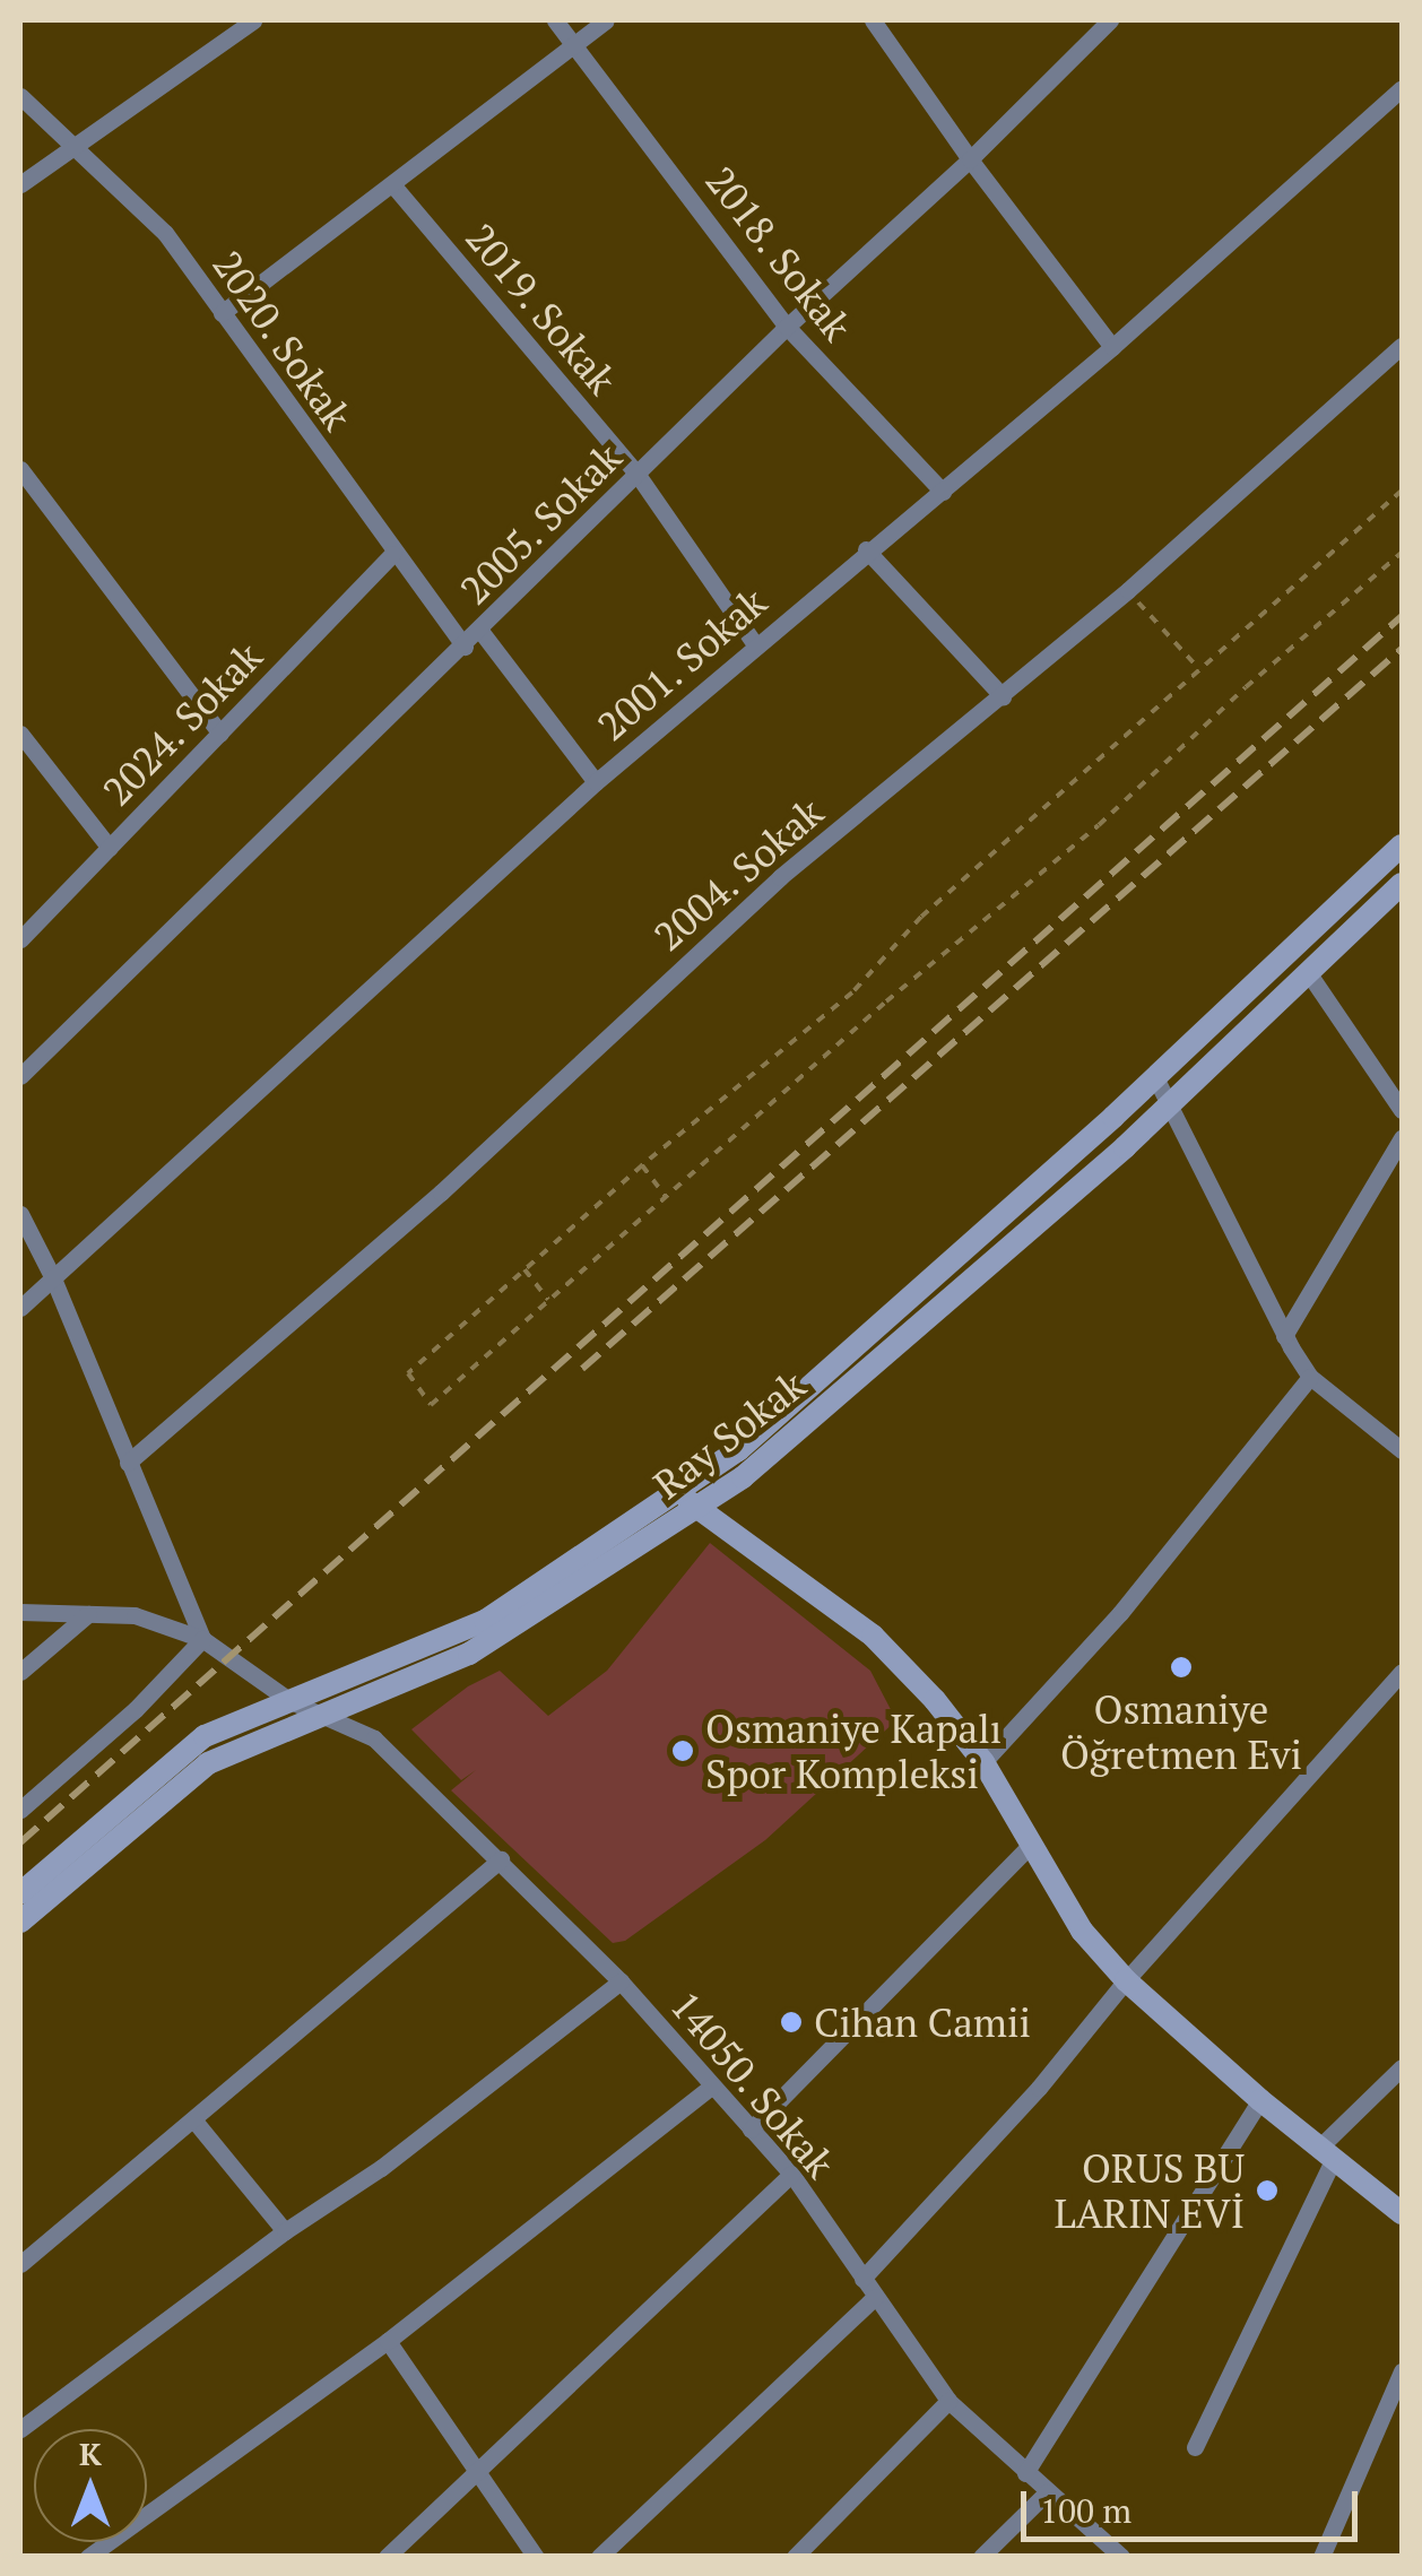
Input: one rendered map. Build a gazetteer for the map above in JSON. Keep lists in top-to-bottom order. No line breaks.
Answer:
{"streets":{"street":["2018. Sokak","2019. Sokak","2020. Sokak","2005. Sokak","2001. Sokak","2024. Sokak","2004. Sokak","Ray Sokak","14050. Sokak"]},"crossings":[["2018. Sokak","2005. Sokak"],["2018. Sokak","2001. Sokak"],["2019. Sokak","2005. Sokak"],["2019. Sokak","2001. Sokak"],["2020. Sokak","2005. Sokak"],["2020. Sokak","2024. Sokak"],["Ray Sokak","14050. Sokak"]],"places":["Osmaniye Öğretmen Evi","Osmaniye Kapalı Spor Kompleksi","Cihan Camii","ORUS BU LARIN EVİ"],"scale_bar":"100 m","north":"top"}
